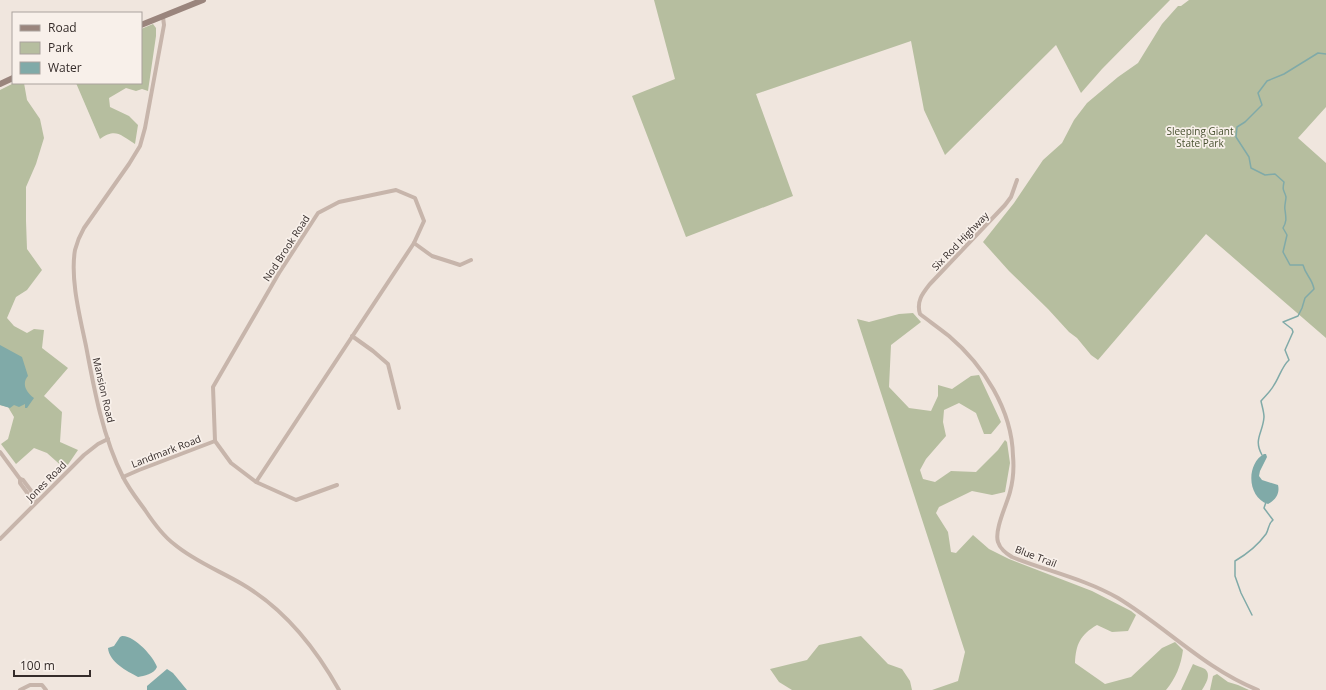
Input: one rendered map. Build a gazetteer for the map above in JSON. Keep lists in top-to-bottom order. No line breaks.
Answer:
{"streets":{"street":["Six Rod Highway","Nod Brook Road","Mansion Road","Landmark Road","Jones Road","Blue Trail"]},"crossings":[["Six Rod Highway","Blue Trail"],["Nod Brook Road","Landmark Road"],["Mansion Road","Landmark Road"],["Mansion Road","Jones Road"]],"parks":["Sleeping Giant State Park"],"legend":["Road","Park","Water"],"scale_bar":"100 m"}
